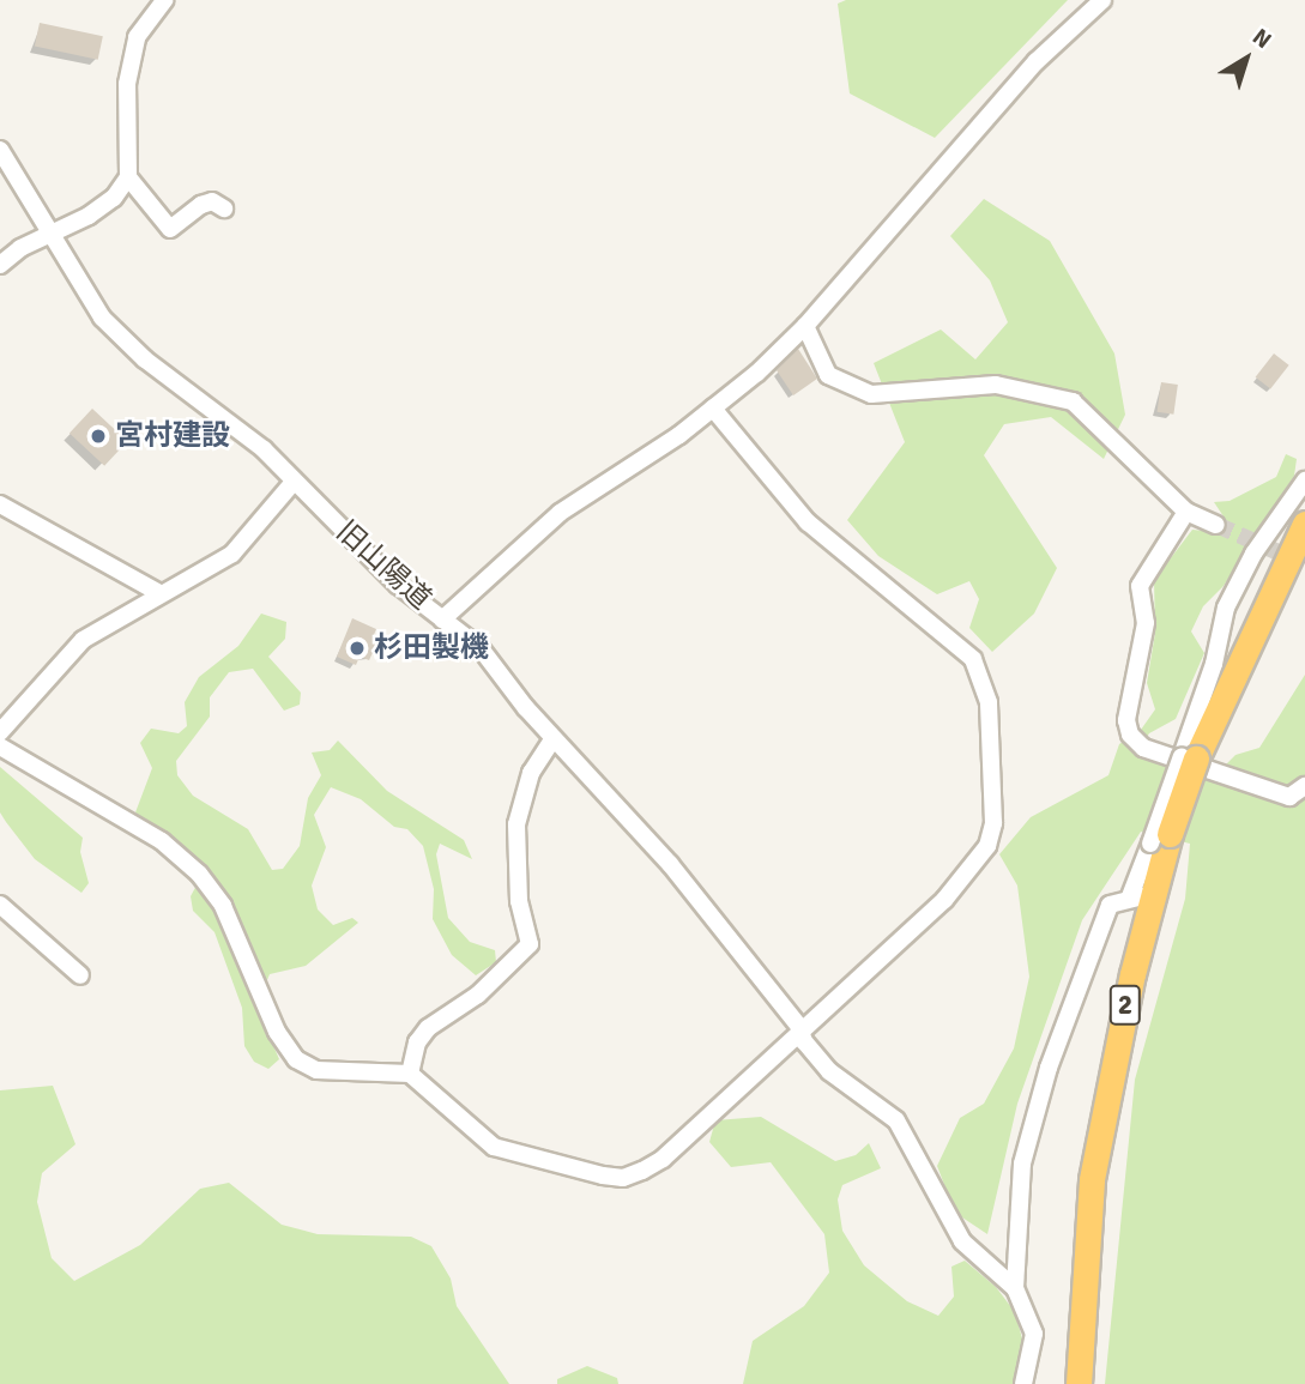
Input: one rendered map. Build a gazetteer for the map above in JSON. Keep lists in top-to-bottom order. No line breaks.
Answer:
{"streets":{"highway":["2"],"street":["旧山陽道"]},"places":["宮村建設","杉田製機"],"north":"top right"}
